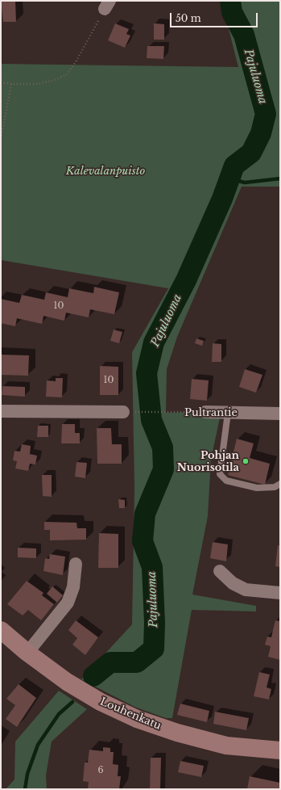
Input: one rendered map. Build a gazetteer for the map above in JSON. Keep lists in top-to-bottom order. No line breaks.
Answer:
{"streets":{"street":["Pultrantie","Louhenkatu"]},"water":["Pajuluoma"],"parks":["Kalevalanpuisto"],"places":["Pohjan Nuorisotila"],"house_numbers":["10","10","6"],"scale_bar":"50 m"}
